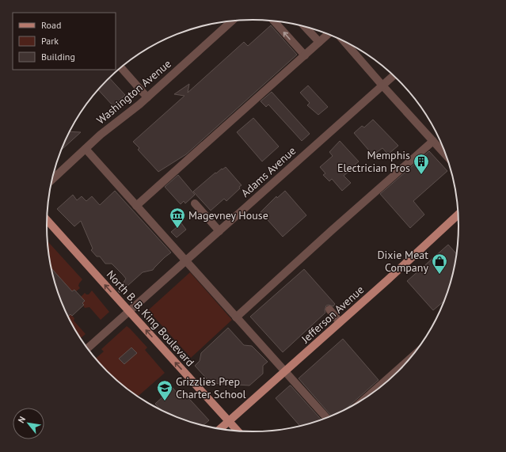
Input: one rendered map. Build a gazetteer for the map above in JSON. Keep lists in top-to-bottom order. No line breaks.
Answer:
{"streets":{"main road":["Jefferson Avenue","North B. B. King Boulevard"],"street":["Washington Avenue","Adams Avenue"]},"crossings":[["Adams Avenue","North B. B. King Boulevard"],["Jefferson Avenue","North B. B. King Boulevard"]],"one_way":["North B. B. King Boulevard"],"places":{"building":["Memphis Electrician Pros"],"museum":["Magevney House"],"shop":["Dixie Meat Company"],"school or university":["Grizzlies Prep Charter School"]},"legend":["Road","Park","Building"],"north":"top left"}
